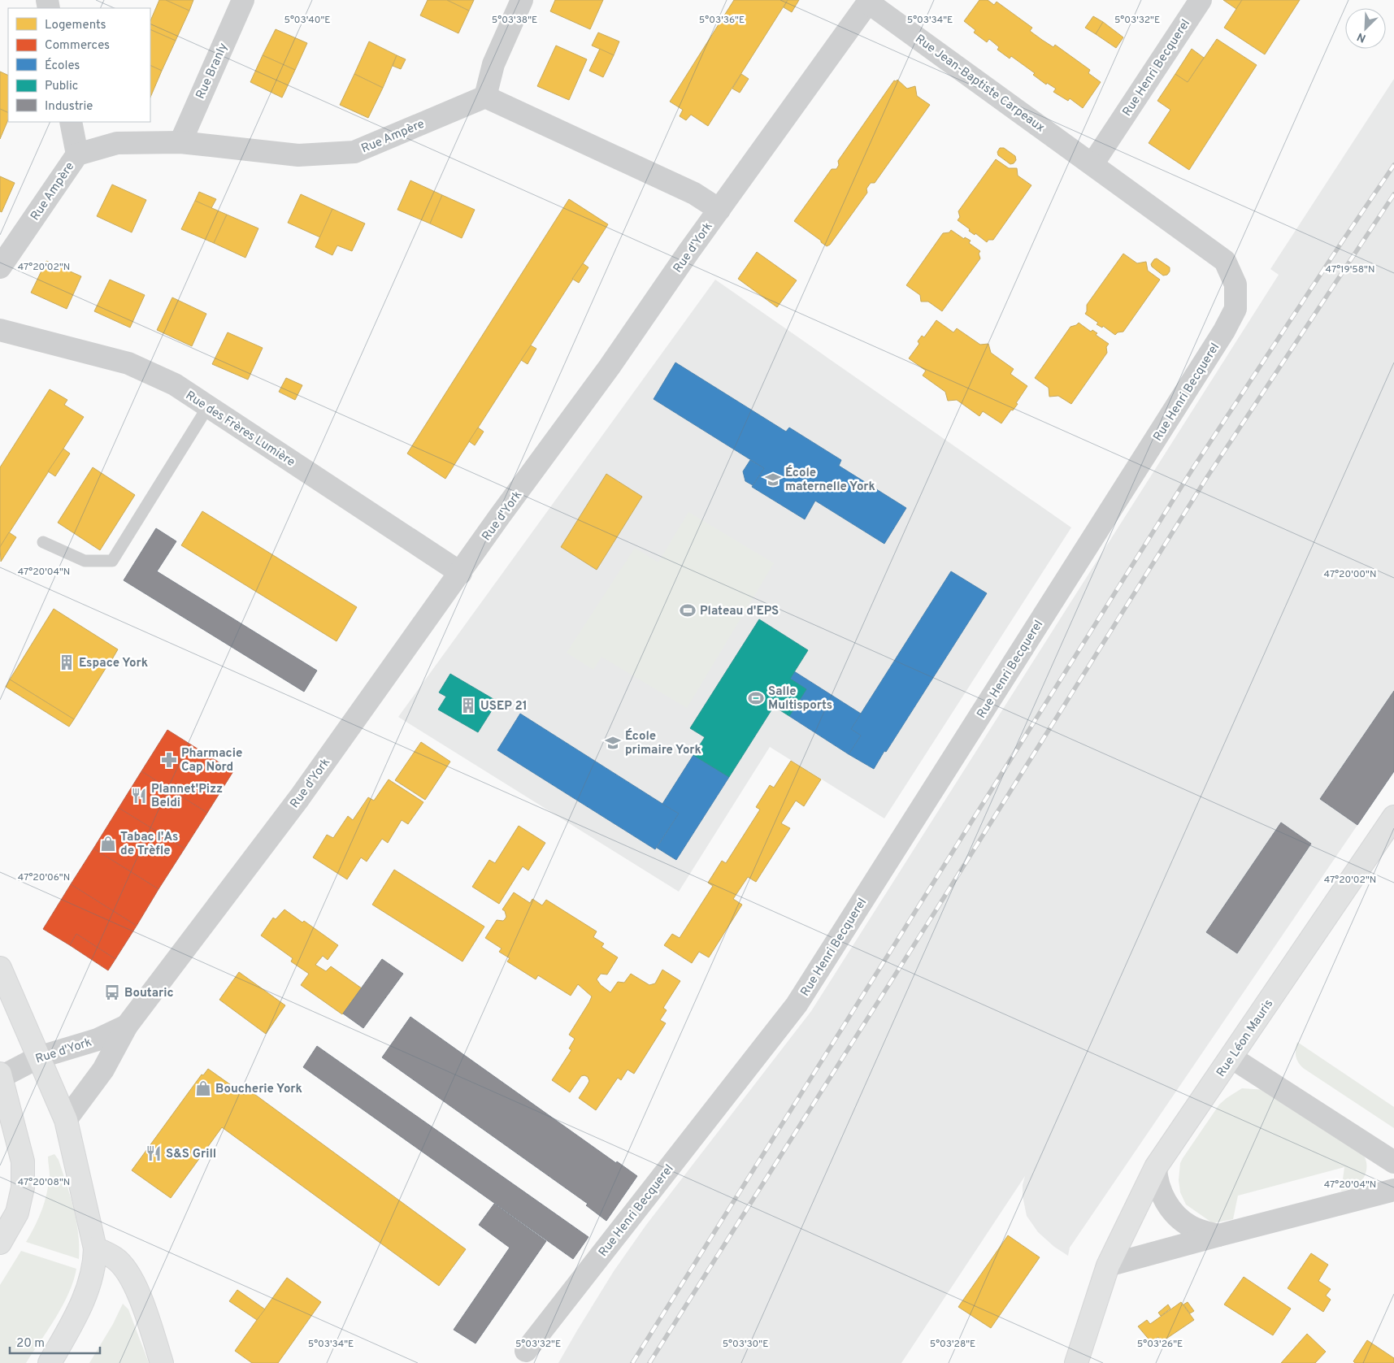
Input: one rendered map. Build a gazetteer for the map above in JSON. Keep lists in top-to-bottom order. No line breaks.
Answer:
{"streets":{"main road":["Rue Léon Mauris"],"street":["Rue Henri Becquerel","Rue Branly","Rue Jean-Baptiste Carpeaux","Rue Ampère","Rue d'York","Rue des Frères Lumière"]},"crossings":[["Rue Henri Becquerel","Rue Jean-Baptiste Carpeaux"],["Rue Branly","Rue Ampère"],["Rue Jean-Baptiste Carpeaux","Rue d'York"],["Rue d'York","Rue des Frères Lumière"]],"places":{"school or university":["École maternelle York","École primaire York"],"sports":["Plateau d'EPS","Salle Multisports"],"building":["Espace York","USEP 21"],"pharmacy":["Pharmacie Cap Nord"],"restaurant":["Plannet'Pizz Beldi","S&S Grill"],"shop":["Tabac l'As de Trèfle","Boucherie York"],"bus stop":["Boutaric"]},"legend":["Logements","Commerces","Écoles","Public","Industrie"],"scale_bar":"20 m","north":"bottom left","coordinates":["5°03'36\"E","5°03'34\"E","5°03'32\"E","5°03'40\"E","5°03'38\"E","47°20'02\"N","47°19'58\"N","47°20'04\"N","47°20'00\"N","47°20'06\"N","47°20'08\"N","5°03'30\"E","5°03'28\"E","5°03'26\"E"]}
